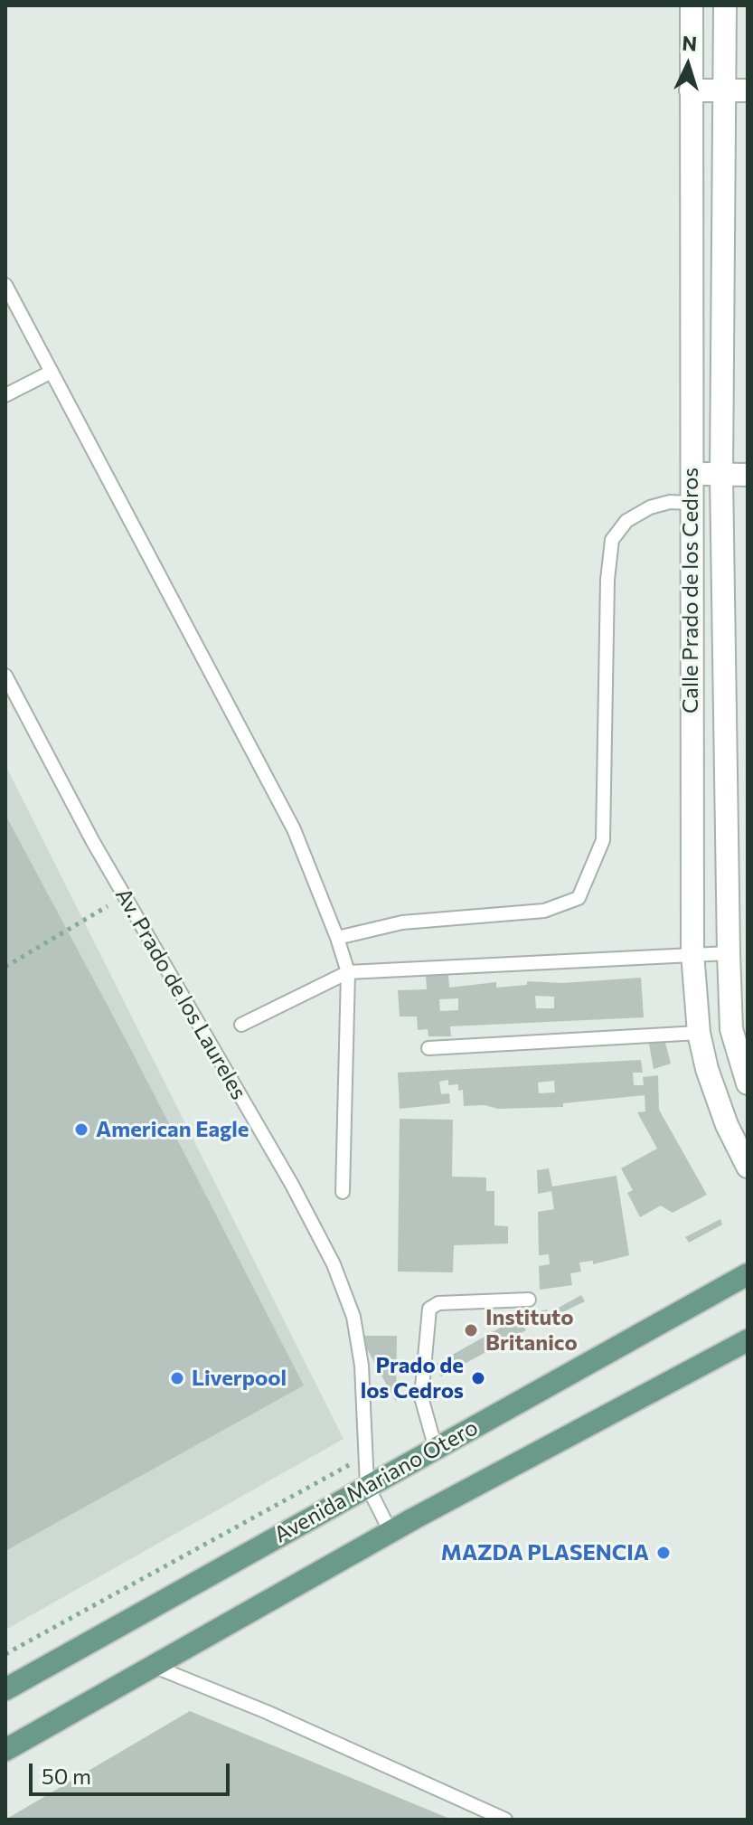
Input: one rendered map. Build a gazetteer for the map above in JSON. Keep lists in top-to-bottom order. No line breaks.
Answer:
{"streets":{"main road":["Avenida Mariano Otero"],"street":["Calle Prado de los Cedros"],"lane":["Av. Prado de los Laureles"]},"crossings":[["Av. Prado de los Laureles","Avenida Mariano Otero"]],"places":["American Eagle","Instituto Britanico","Liverpool","Prado de los Cedros","MAZDA PLASENCIA"],"scale_bar":"50 m","north":"top"}
